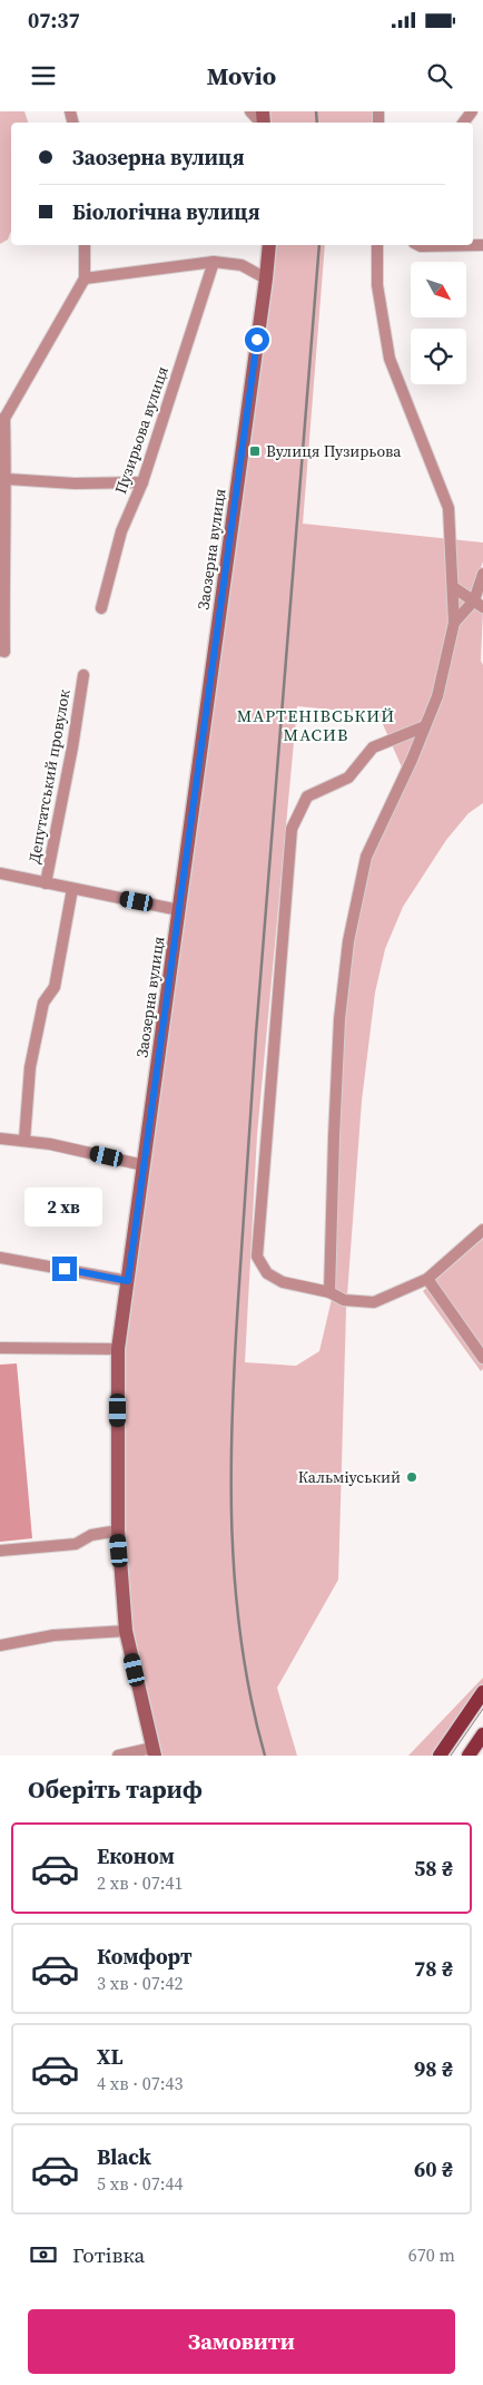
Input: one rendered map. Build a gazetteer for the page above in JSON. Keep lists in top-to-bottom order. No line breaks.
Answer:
{"streets":{"street":["Пузирьова вулиця","Заозерна вулиця","Депутатський провулок"]},"districts":["МАРТЕНІВСЬКИЙ МАСИВ"],"places":{"transit":["Вулиця Пузирьова"],"other":["Кальміуський"]},"north":"bottom right","page":{"status":"07:37","header":"Movio","banner":["Заозерна вулиця","Біологічна вулиця"],"bubble":"2 хв","heading":"Оберіть тариф","list":[{"name":"Економ","note":"2 хв · 07:41","value":"58 ₴"},{"name":"Комфорт","note":"3 хв · 07:42","value":"78 ₴"},{"name":"XL","note":"4 хв · 07:43","value":"98 ₴"},{"name":"Black","note":"5 хв · 07:44","value":"60 ₴"}],"pay":["Готівка","670 m"],"buttons":"Замовити"}}
